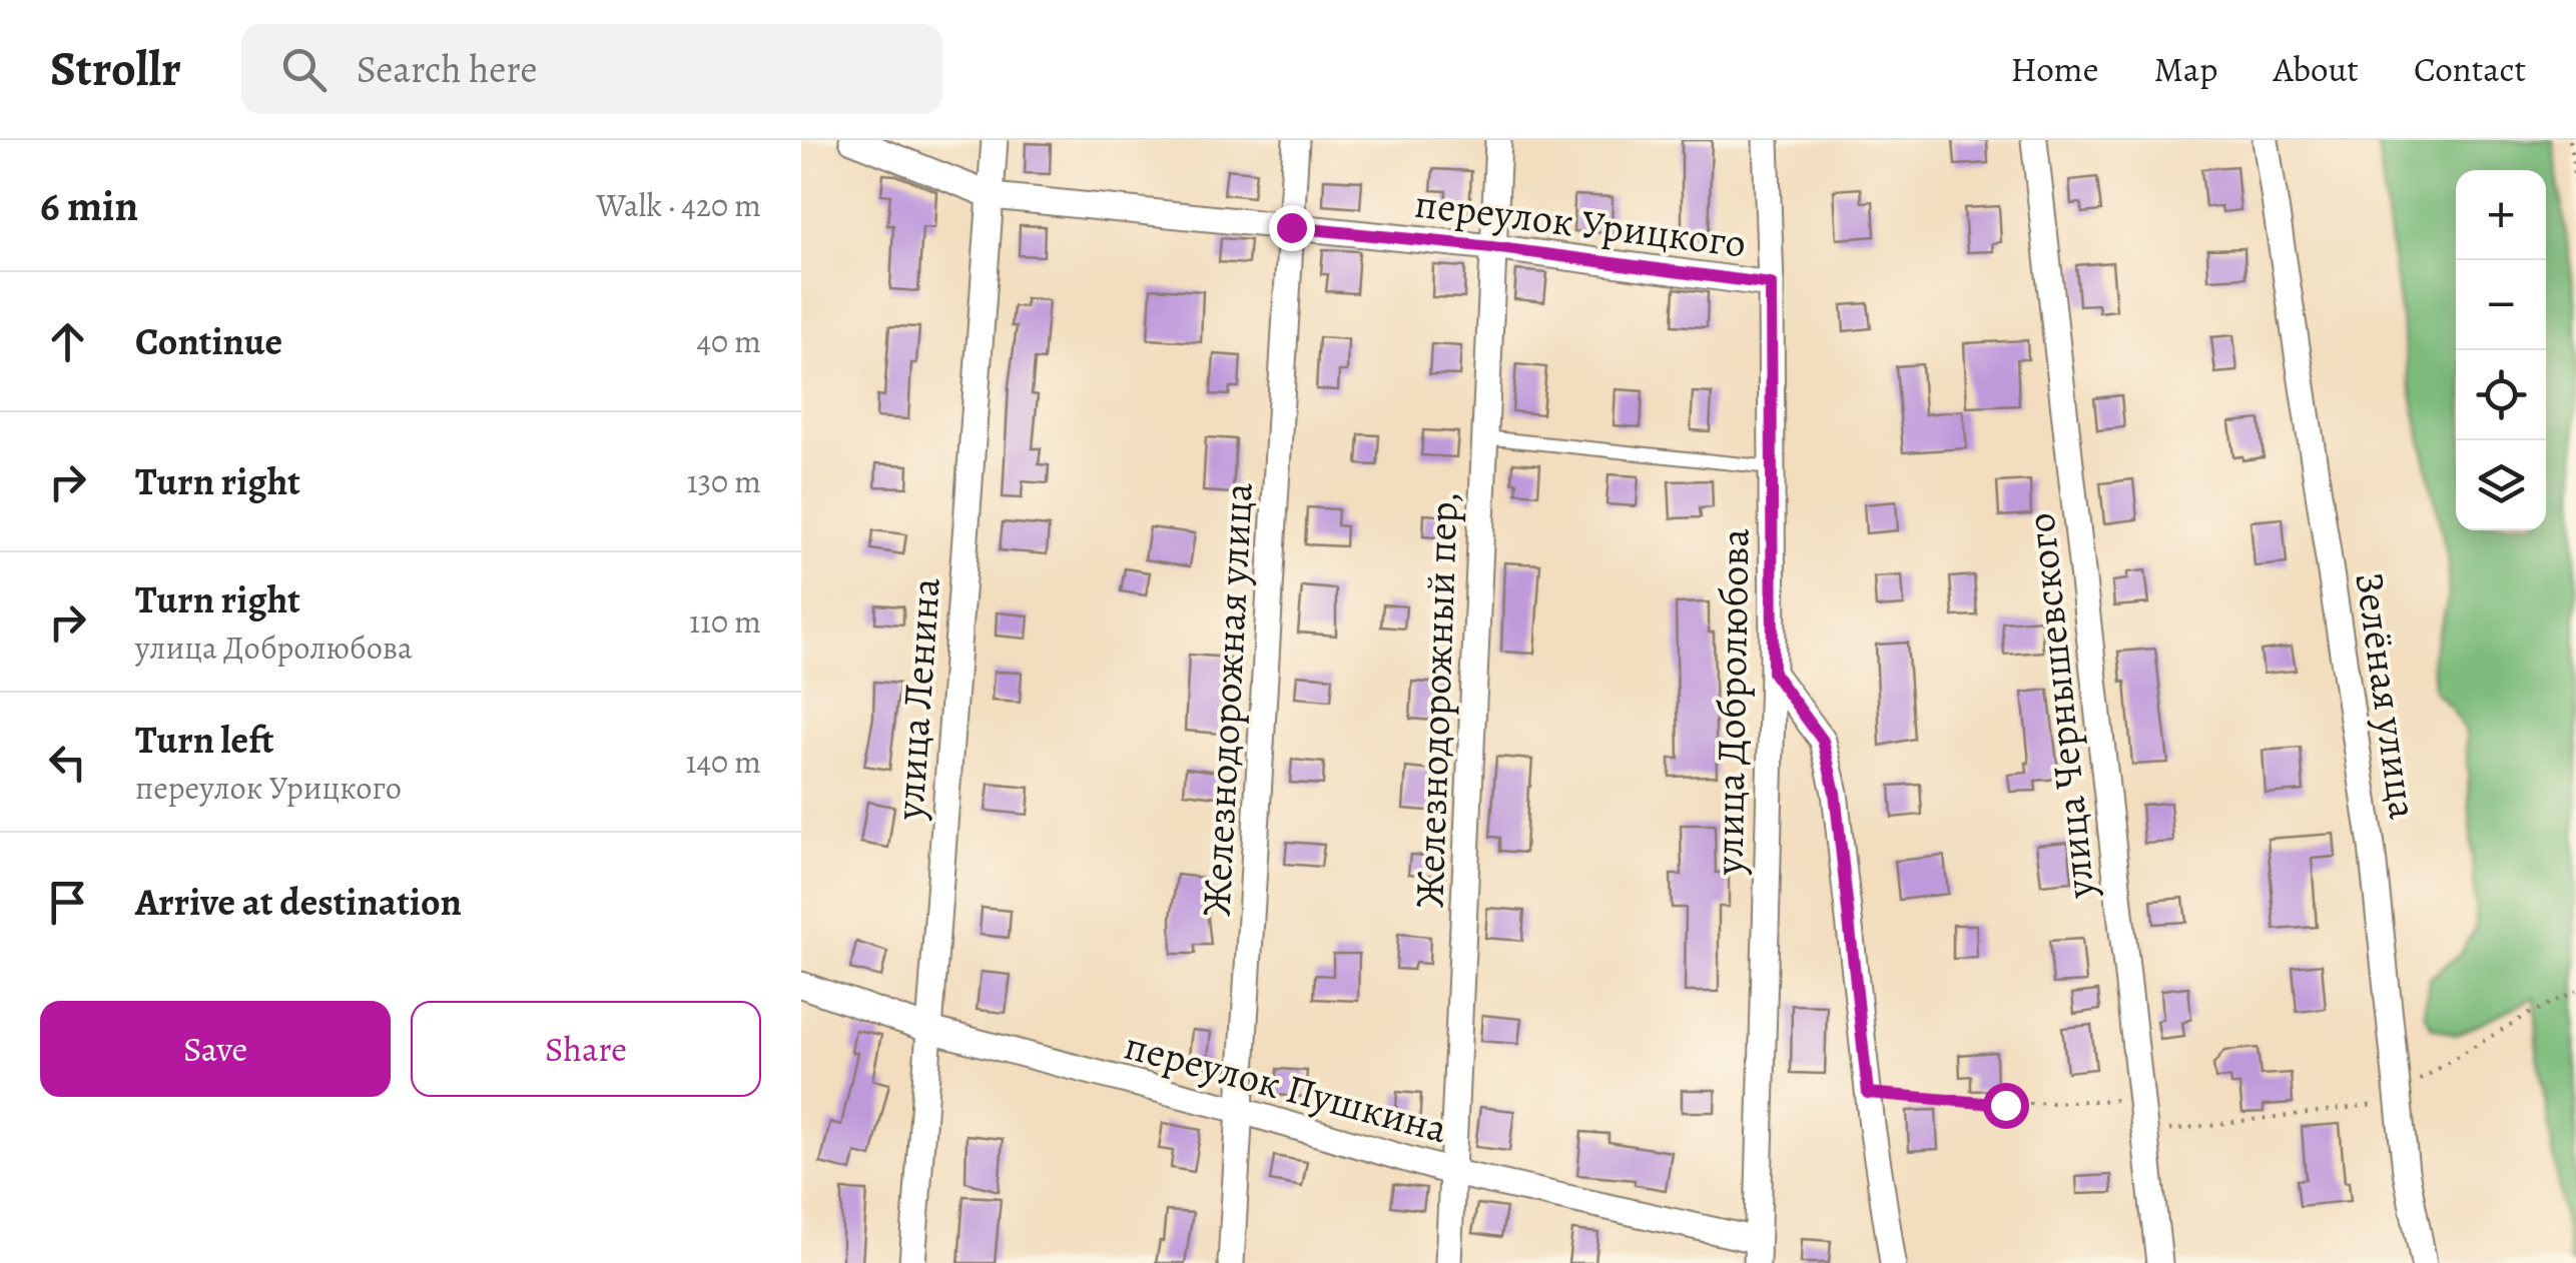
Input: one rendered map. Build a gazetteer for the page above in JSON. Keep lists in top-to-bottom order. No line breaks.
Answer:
{"streets":{"street":["переулок Урицкого","Зелёная улица","улица Ленина","Железнодорожная улица","Железнодорожный пер,","улица Добролюбова","улица Чернышевского","переулок Пушкина"]},"crossings":[["переулок Урицкого","улица Ленина"],["переулок Урицкого","Железнодорожная улица"],["переулок Урицкого","Железнодорожный пер,"],["переулок Урицкого","улица Добролюбова"],["улица Ленина","переулок Пушкина"],["Железнодорожная улица","переулок Пушкина"],["Железнодорожный пер,","переулок Пушкина"],["улица Добролюбова","переулок Пушкина"]],"page":{"header":"Strollr","search":"Search here","nav":["Home","Map","About","Contact"],"heading":["6 min","Walk · 420 m"],"map_buttons":["+","−"],"list":[["Continue","40 m"],["Turn right","130 m"],["Turn right","улица Добролюбова","110 m"],["Turn left","переулок Урицкого","140 m"],"Arrive at destination"],"buttons":["Save","Share"]}}
